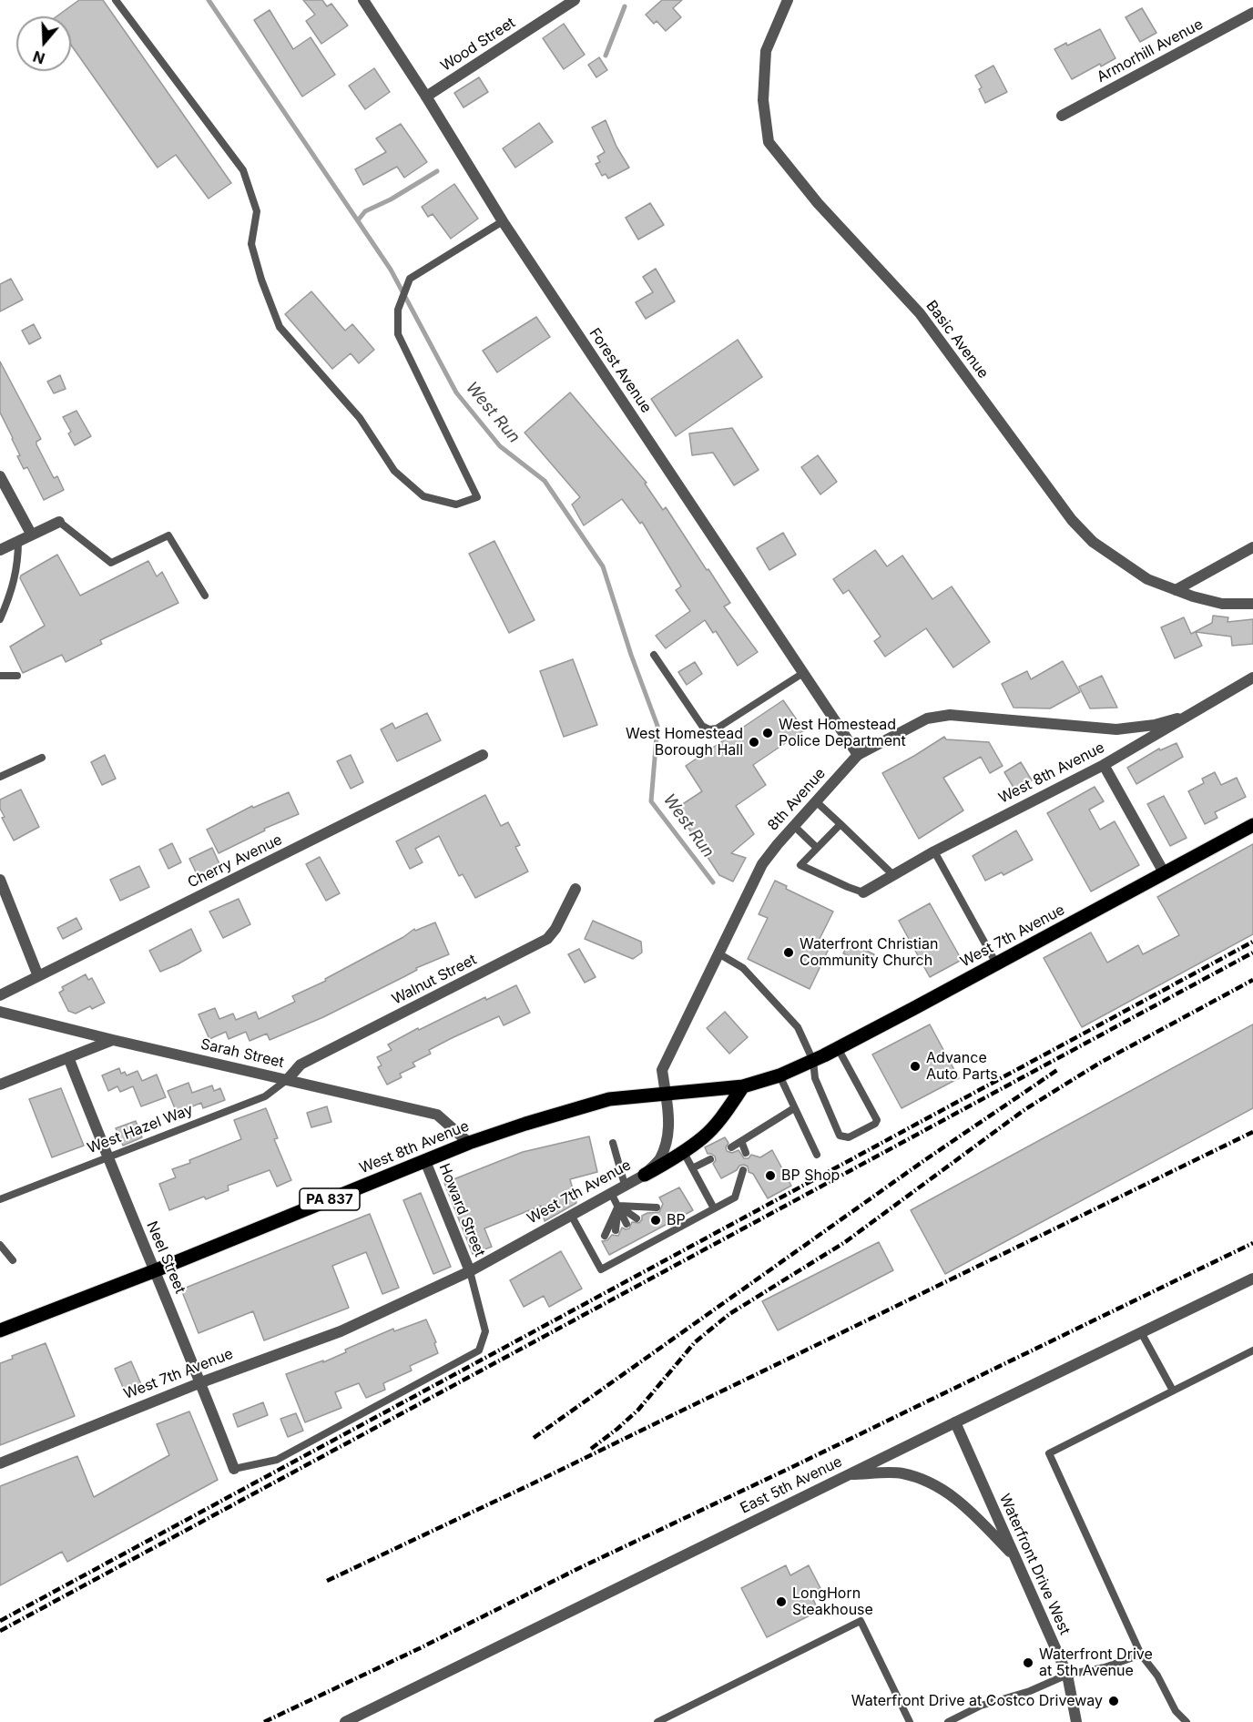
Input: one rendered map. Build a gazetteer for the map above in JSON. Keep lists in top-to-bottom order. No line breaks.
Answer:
{"streets":{"main road":["West 8th Avenue","West 7th Avenue","PA 837"],"street":["Wood Street","Armorhill Avenue","Basic Avenue","Forest Avenue","8th Avenue","Cherry Avenue","Walnut Street","Sarah Street","Howard Street","Neel Street","East 5th Avenue","Waterfront Drive West"],"lane":["West Hazel Way"]},"crossings":[["Wood Street","Forest Avenue"],["Forest Avenue","8th Avenue"],["West 8th Avenue","8th Avenue"],["West 8th Avenue","West 7th Avenue"],["West 8th Avenue","Sarah Street"],["West 8th Avenue","Howard Street"],["West 8th Avenue","Neel Street"],["8th Avenue","West 7th Avenue"],["West 7th Avenue","Howard Street"],["West 7th Avenue","Neel Street"],["Walnut Street","Sarah Street"],["Walnut Street","West Hazel Way"],["Sarah Street","West Hazel Way"],["West Hazel Way","Neel Street"],["East 5th Avenue","Waterfront Drive West"]],"water":["West Run"],"places":["West Homestead Police Department","West Homestead Borough Hall","Waterfront Christian Community Church","Advance Auto Parts","BP Shop","BP","LongHorn Steakhouse","Waterfront Drive at 5th Avenue","Waterfront Drive at Costco Driveway"],"north":"bottom"}
